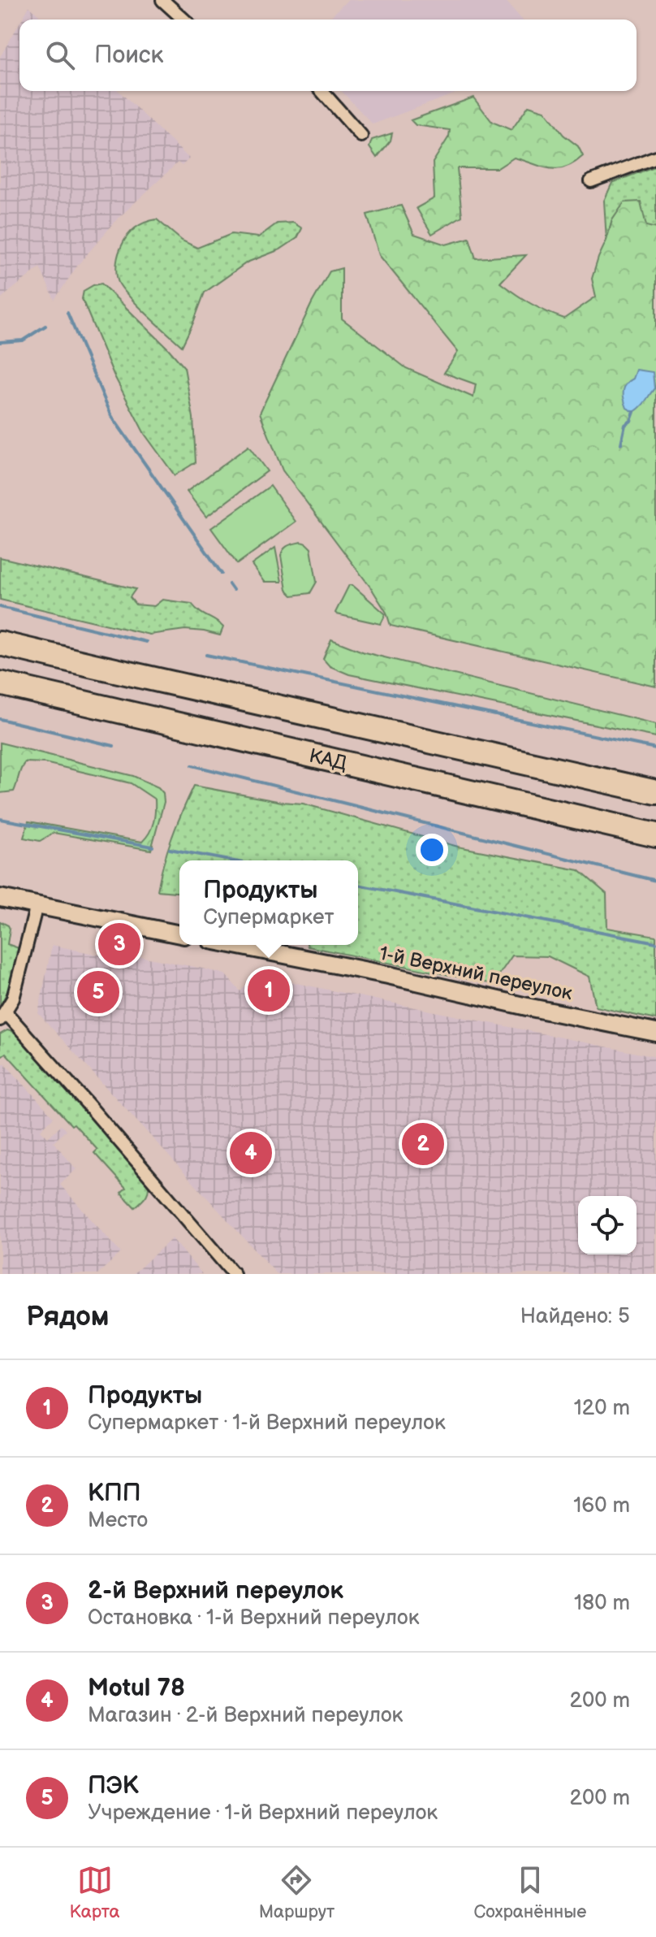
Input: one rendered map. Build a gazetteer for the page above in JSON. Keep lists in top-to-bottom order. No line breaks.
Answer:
{"streets":{"highway":["КАД"],"street":["1-й Верхний переулок"]},"page":{"search":"Поиск","popup":["Продукты","Супермаркет"],"pins":["3","1","5","2","4"],"heading":["Рядом","Найдено: 5"],"list":[{"mark":"1","name":"Продукты","note":"Супермаркет · 1-й Верхний переулок","value":"120 m"},{"mark":"2","name":"КПП","note":"Место","value":"160 m"},{"mark":"3","name":"2-й Верхний переулок","note":"Остановка · 1-й Верхний переулок","value":"180 m"},{"mark":"4","name":"Motul 78","note":"Магазин · 2-й Верхний переулок","value":"200 m"},{"mark":"5","name":"ПЭК","note":"Учреждение · 1-й Верхний переулок","value":"200 m"}],"nav":["Карта","Маршрут","Сохранённые"]}}
